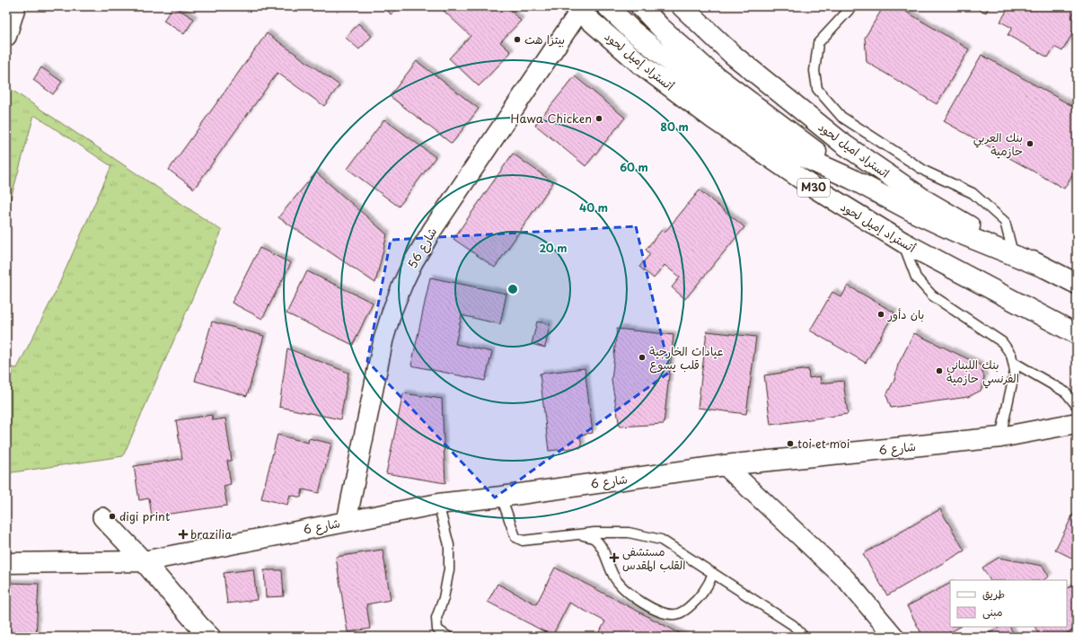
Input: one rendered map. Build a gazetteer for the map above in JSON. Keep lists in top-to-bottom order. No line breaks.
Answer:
{"streets":{"main road":["أتستراد إميل لحود","اتستراد اميل لحود","M30","شارع 6"],"street":["شارع 56"]},"crossings":[["أتستراد إميل لحود","شارع 56"],["شارع 56","شارع 6"]],"places":{"other":["بيتزا هت","Hawa Chicken","بنك العربي حازمية","بان دأور","عيادات الخارجية قلب يسوع","بنك اللبناني الفرنسي حازمية","toi et moi","digi print"],"health":["brazilia","مستشفى القلب المقدس"]},"legend":["طريق","مبنى"],"rings":["80 m","60 m","40 m","20 m"]}
